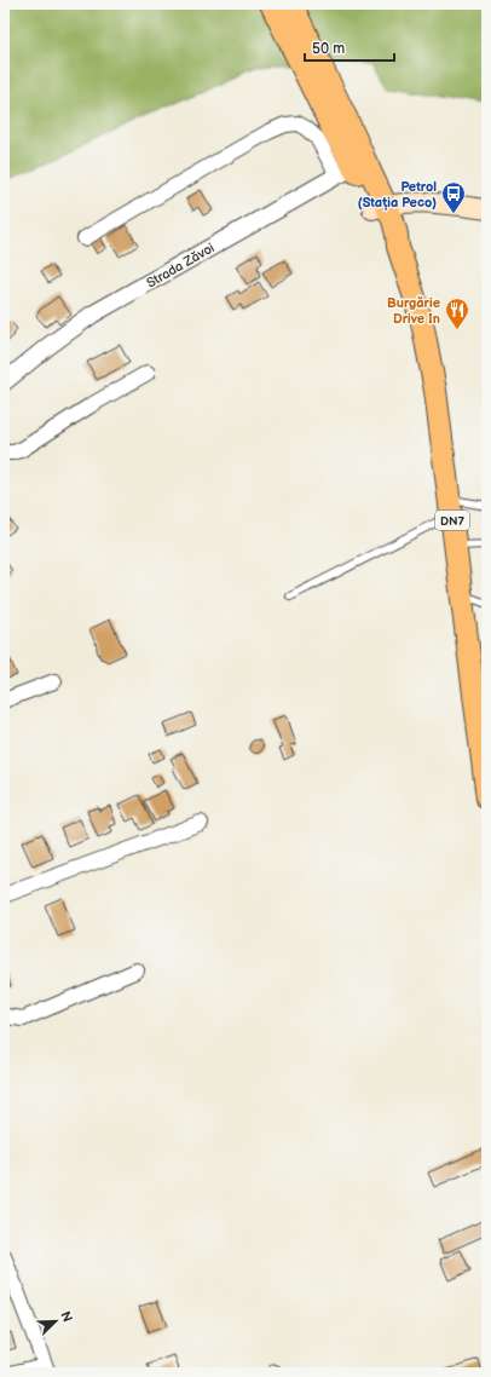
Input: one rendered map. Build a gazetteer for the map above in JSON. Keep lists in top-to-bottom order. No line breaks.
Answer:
{"streets":{"main road":["DN7"],"street":["Strada Zăvoi"]},"crossings":[["Strada Zăvoi","DN7"]],"places":{"bus stop":["Petrol (Stația Peco)"],"restaurant":["Burgărie Drive In"]},"scale_bar":"50 m","north":"top right"}
